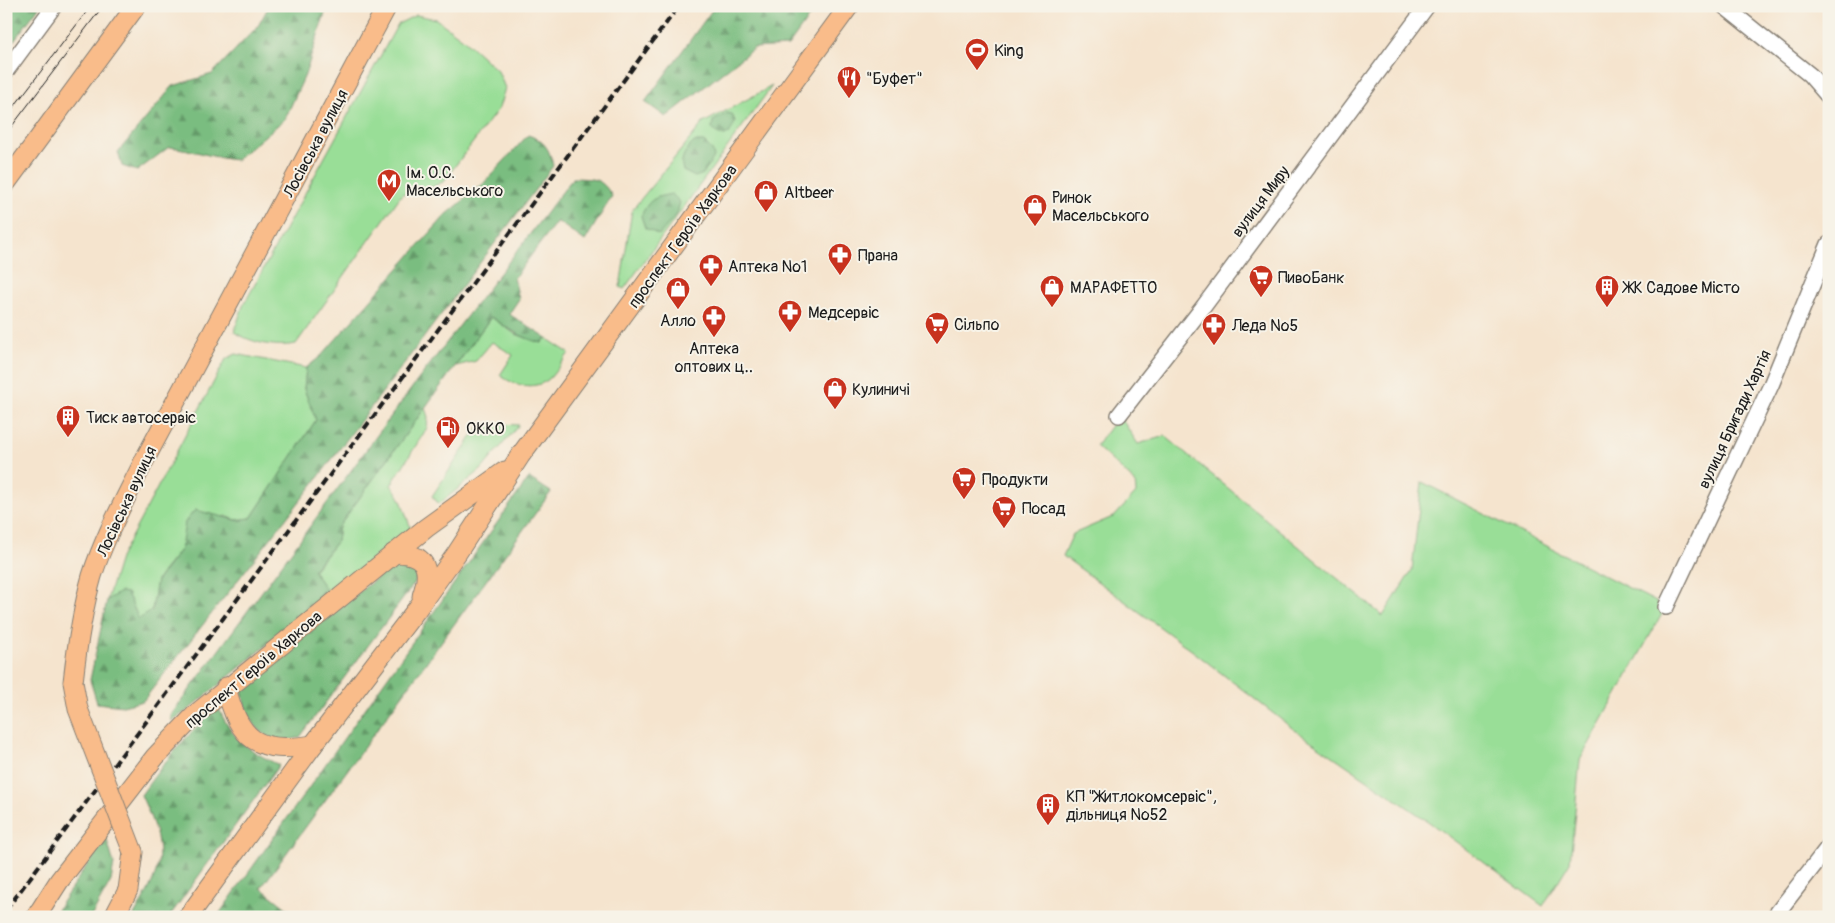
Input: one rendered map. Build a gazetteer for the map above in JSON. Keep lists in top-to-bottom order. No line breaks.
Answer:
{"streets":{"main road":["Лосівська вулиця","проспект Героїв Харкова"],"street":["вулиця Миру","вулиця Бригади Хартія"]},"places":{"sports":["King"],"restaurant":["\"Буфет\""],"metro station":["Ім. О.С. Масельського"],"shop":["Altbeer","Ринок Масельського","МАРАФЕТТО","Алло","Кулиничі"],"pharmacy":["Прана","Аптека №1","Медсервіс","Аптека оптових ц‥","Леда №5"],"supermarket":["ПивоБанк","Сільпо","Продукти","Посад"],"building":["ЖК Садове Місто","Тиск автосервіс","КП \"Житлокомсервіс\", дільниця №52"],"fuel station":["ОККО"]}}
